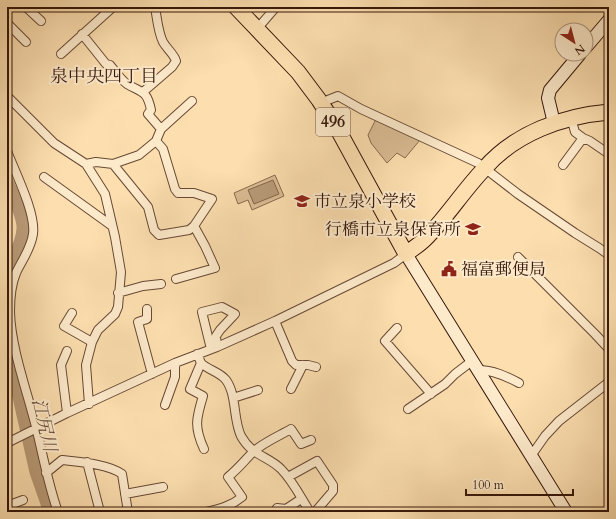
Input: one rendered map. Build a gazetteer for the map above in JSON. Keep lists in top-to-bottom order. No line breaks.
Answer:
{"streets":{"highway":["496"]},"districts":["泉中央四丁目"],"water":["江尻川"],"places":{"school or university":["市立泉小学校","行橋市立泉保育所"],"public building":["福富郵便局"]},"scale_bar":"100 m","north":"bottom right"}
